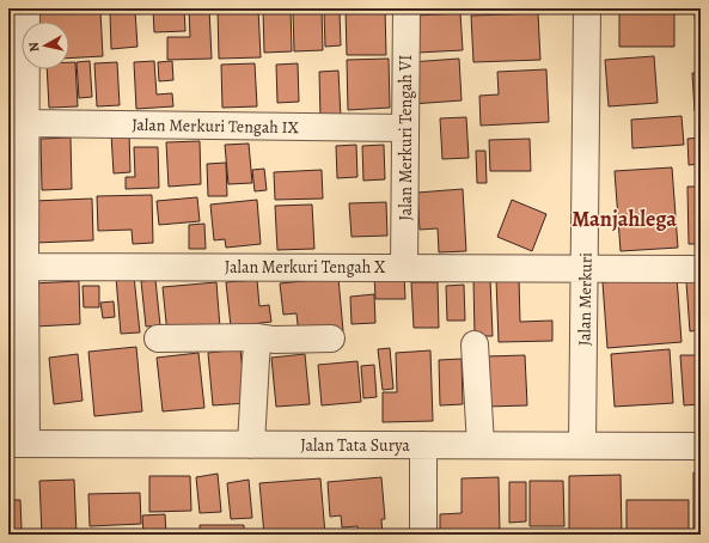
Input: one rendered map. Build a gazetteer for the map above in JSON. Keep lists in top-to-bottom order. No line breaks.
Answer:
{"streets":{"street":["Jalan Merkuri Tengah IX","Jalan Merkuri Tengah VI","Jalan Merkuri Tengah X","Jalan Merkuri","Jalan Tata Surya"]},"crossings":[["Jalan Merkuri Tengah IX","Jalan Merkuri Tengah VI"],["Jalan Merkuri Tengah VI","Jalan Merkuri Tengah X"],["Jalan Merkuri Tengah X","Jalan Merkuri"],["Jalan Merkuri","Jalan Tata Surya"]],"districts":["Manjahlega"],"north":"left"}
